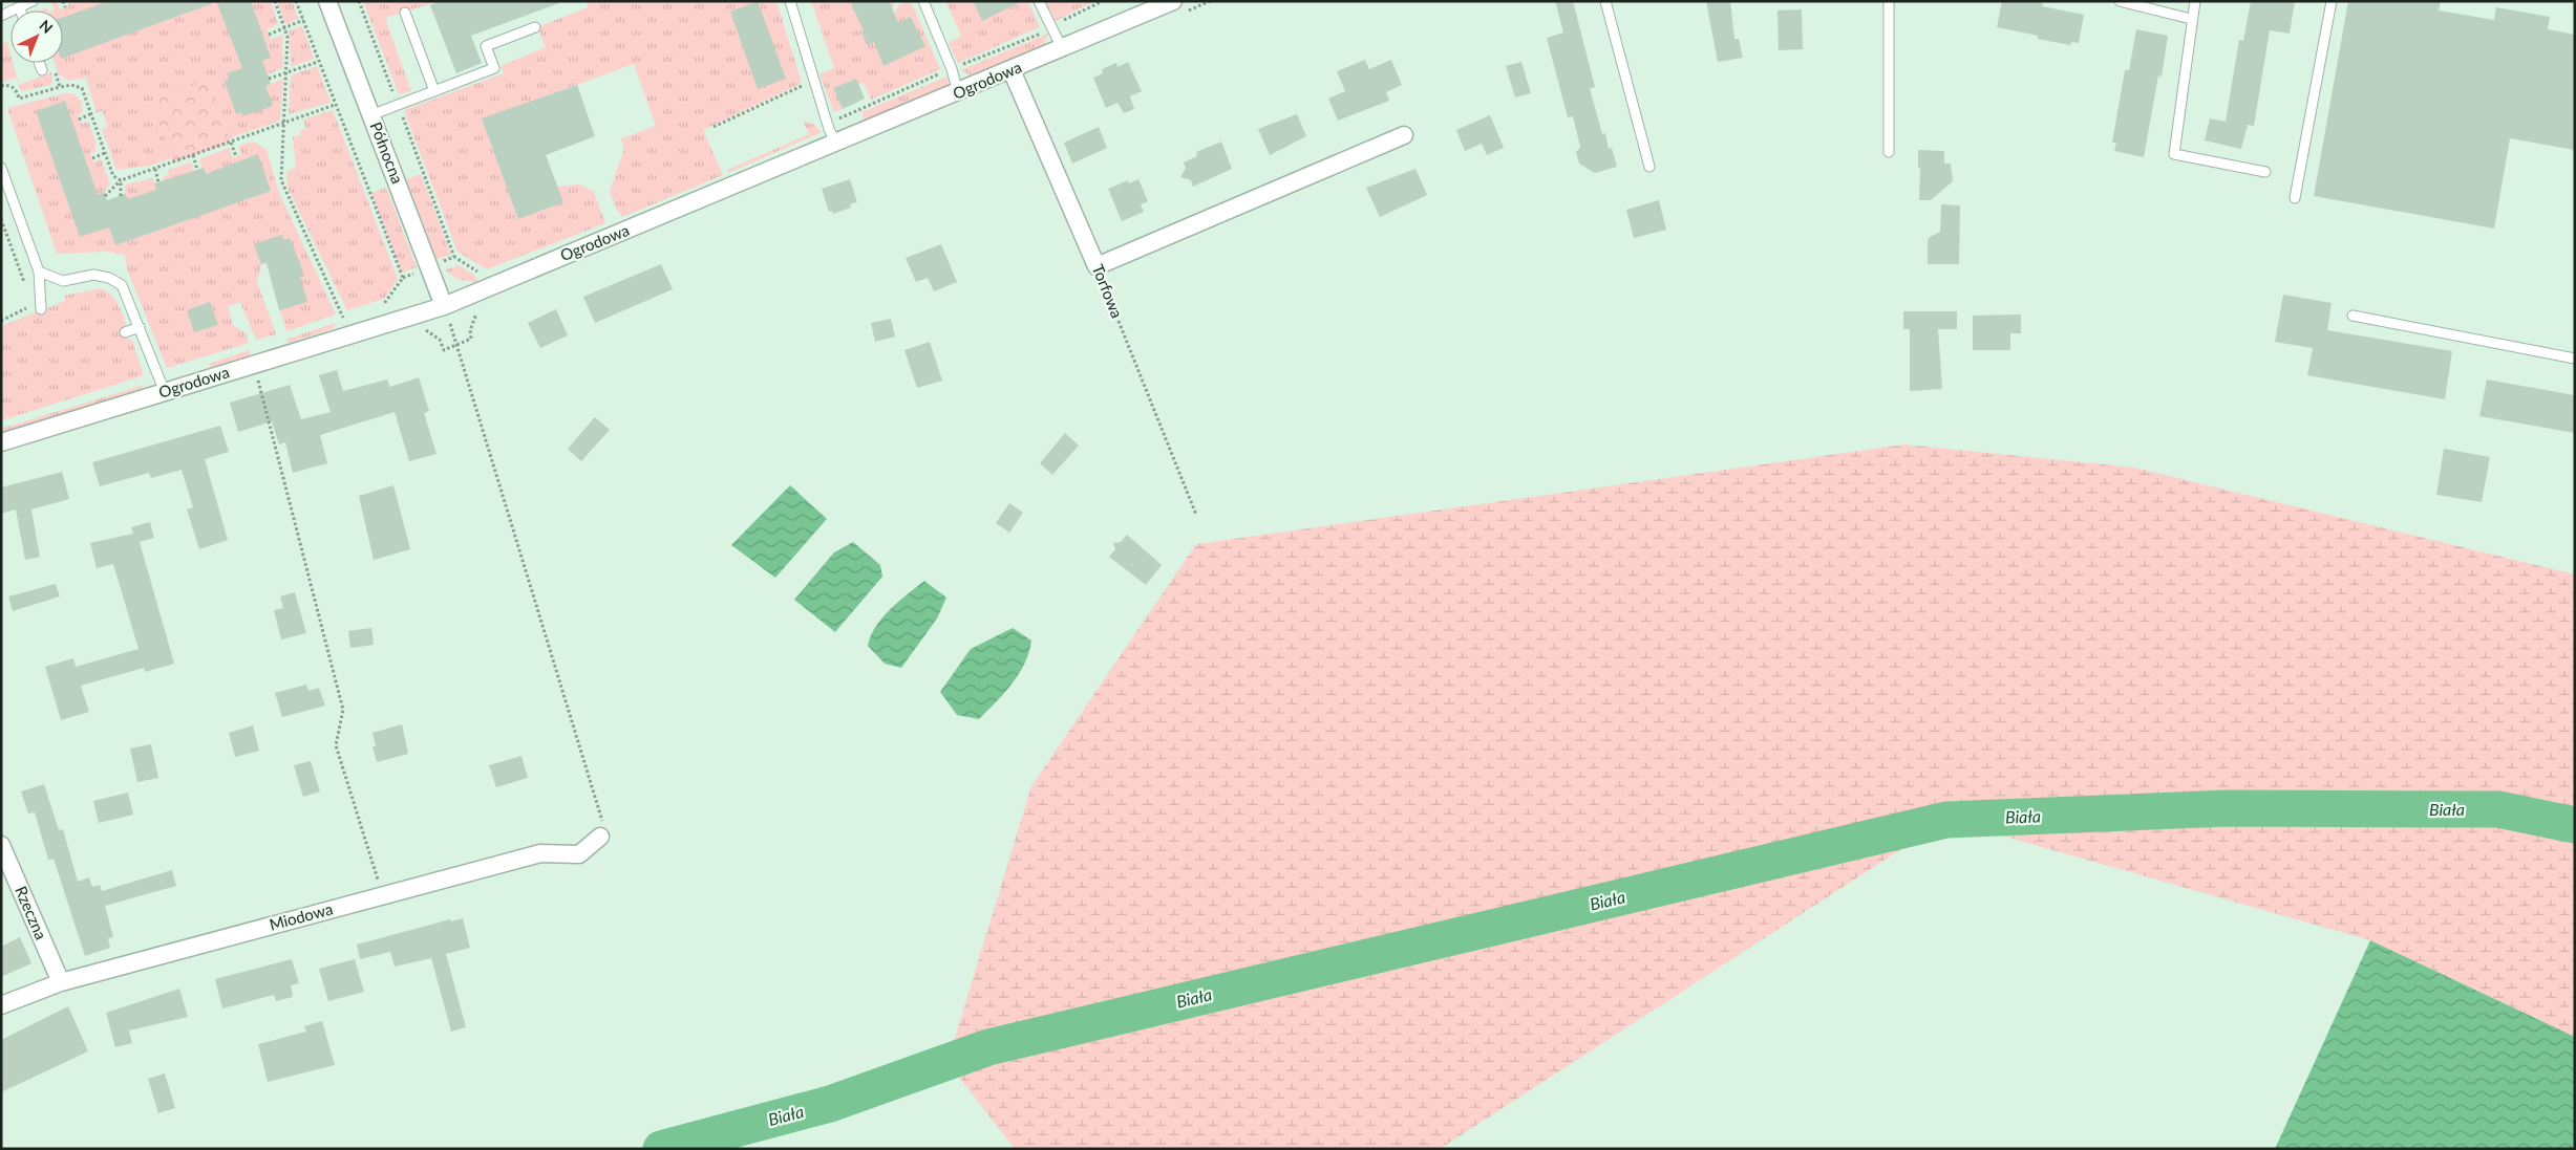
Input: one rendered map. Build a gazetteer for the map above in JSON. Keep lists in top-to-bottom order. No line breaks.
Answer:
{"streets":{"street":["Ogrodowa","Północna","Torfowa","Rzeczna","Miodowa"]},"crossings":[["Ogrodowa","Północna"],["Ogrodowa","Torfowa"],["Rzeczna","Miodowa"]],"water":["Biała"],"north":"top right"}
